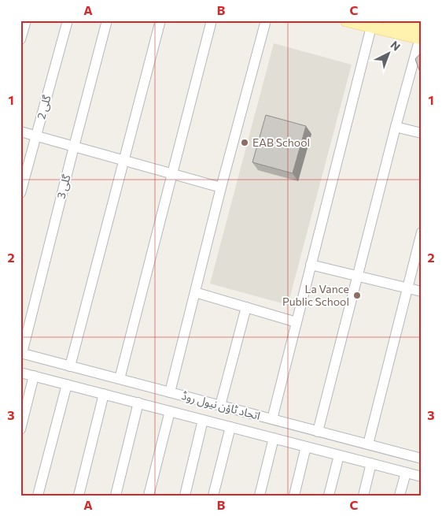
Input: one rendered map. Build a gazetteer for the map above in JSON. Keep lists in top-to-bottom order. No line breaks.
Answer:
{"streets":{"street":["گلی 2","گلی 3","اتحاد ٹاؤن نیول روڈ"]},"crossings":[["گلی 3","اتحاد ٹاؤن نیول روڈ"]],"places":["EAB School","La Vance Public School"],"north":"top right","grid":{"columns":["A","B","C"],"rows":["1","2","3"]}}
